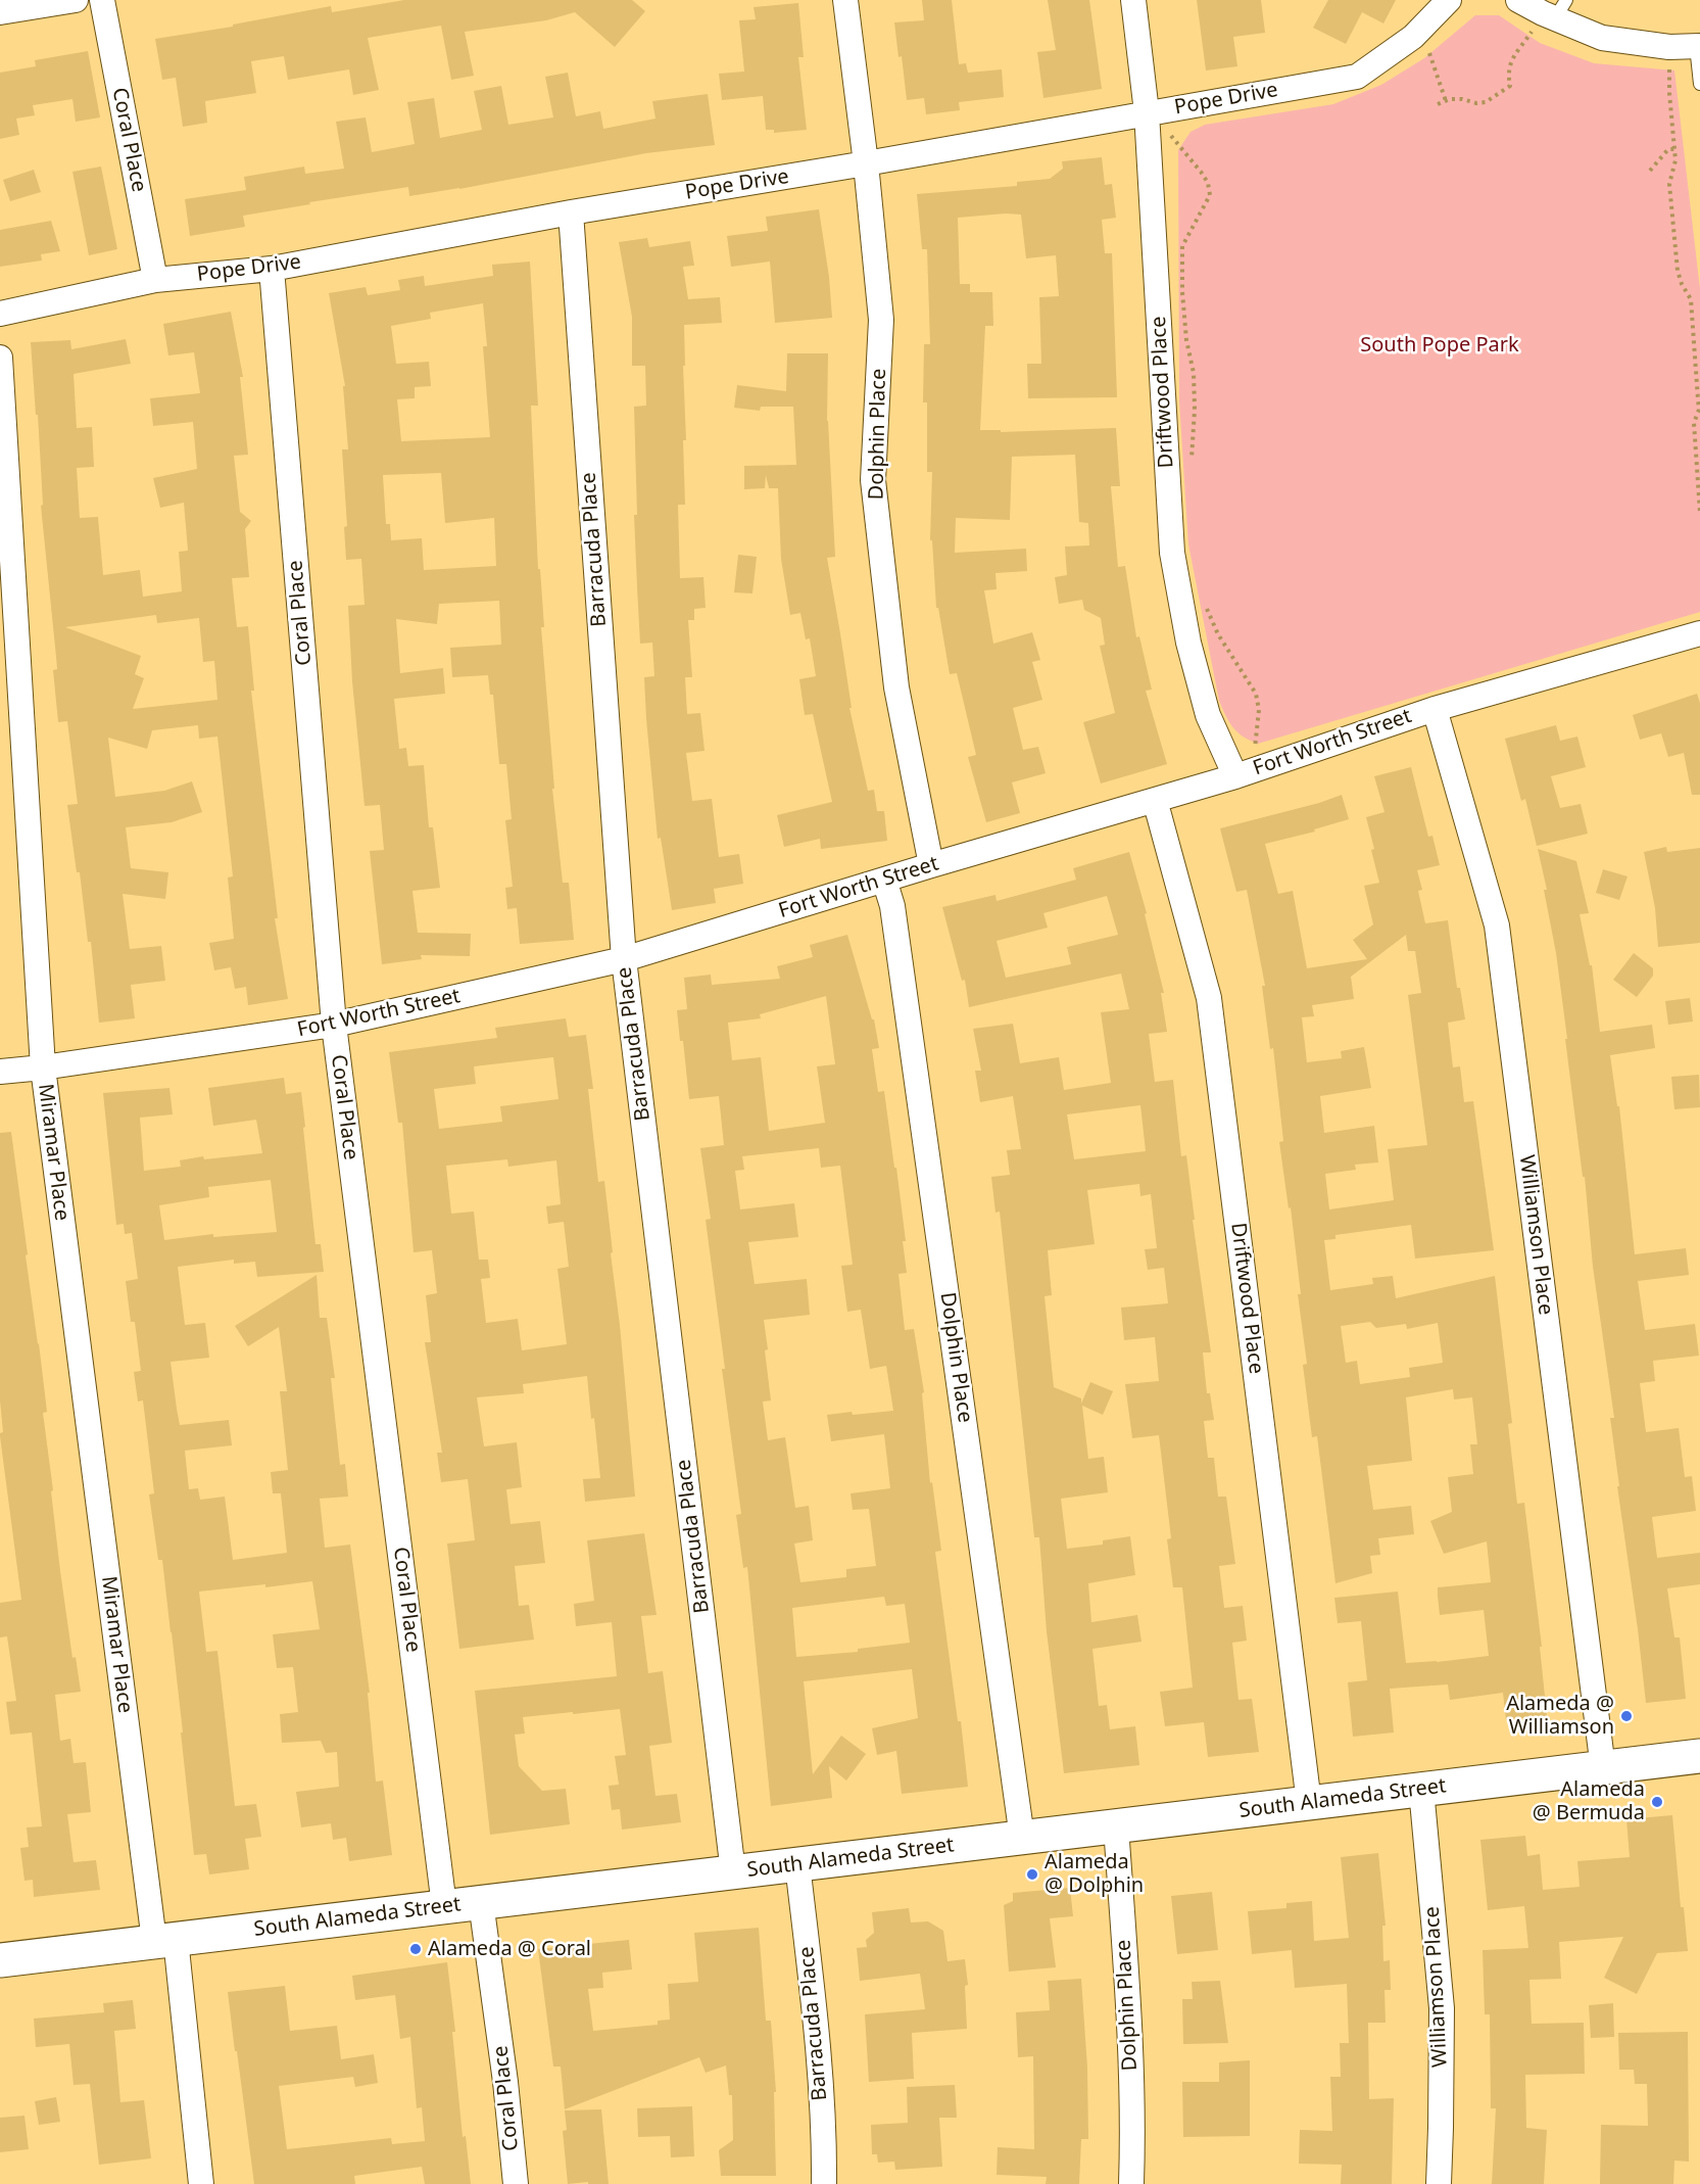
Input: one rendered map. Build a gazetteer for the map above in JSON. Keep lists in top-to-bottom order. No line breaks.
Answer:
{"streets":{"main road":["South Alameda Street"],"street":["Pope Drive","Coral Place","Driftwood Place","Dolphin Place","Barracuda Place","Fort Worth Street","Miramar Place","Williamson Place"]},"crossings":[["Pope Drive","Coral Place"],["Pope Drive","Driftwood Place"],["Pope Drive","Dolphin Place"],["Pope Drive","Barracuda Place"],["Coral Place","Fort Worth Street"],["Coral Place","South Alameda Street"],["Driftwood Place","Fort Worth Street"],["Driftwood Place","South Alameda Street"],["Dolphin Place","Fort Worth Street"],["Dolphin Place","South Alameda Street"],["Barracuda Place","Fort Worth Street"],["Barracuda Place","South Alameda Street"],["Fort Worth Street","Miramar Place"],["Fort Worth Street","Williamson Place"],["Miramar Place","South Alameda Street"],["Williamson Place","South Alameda Street"]],"parks":["South Pope Park"],"places":["Alameda @ Williamson","Alameda @ Bermuda","Alameda @ Dolphin","Alameda @ Coral"]}
